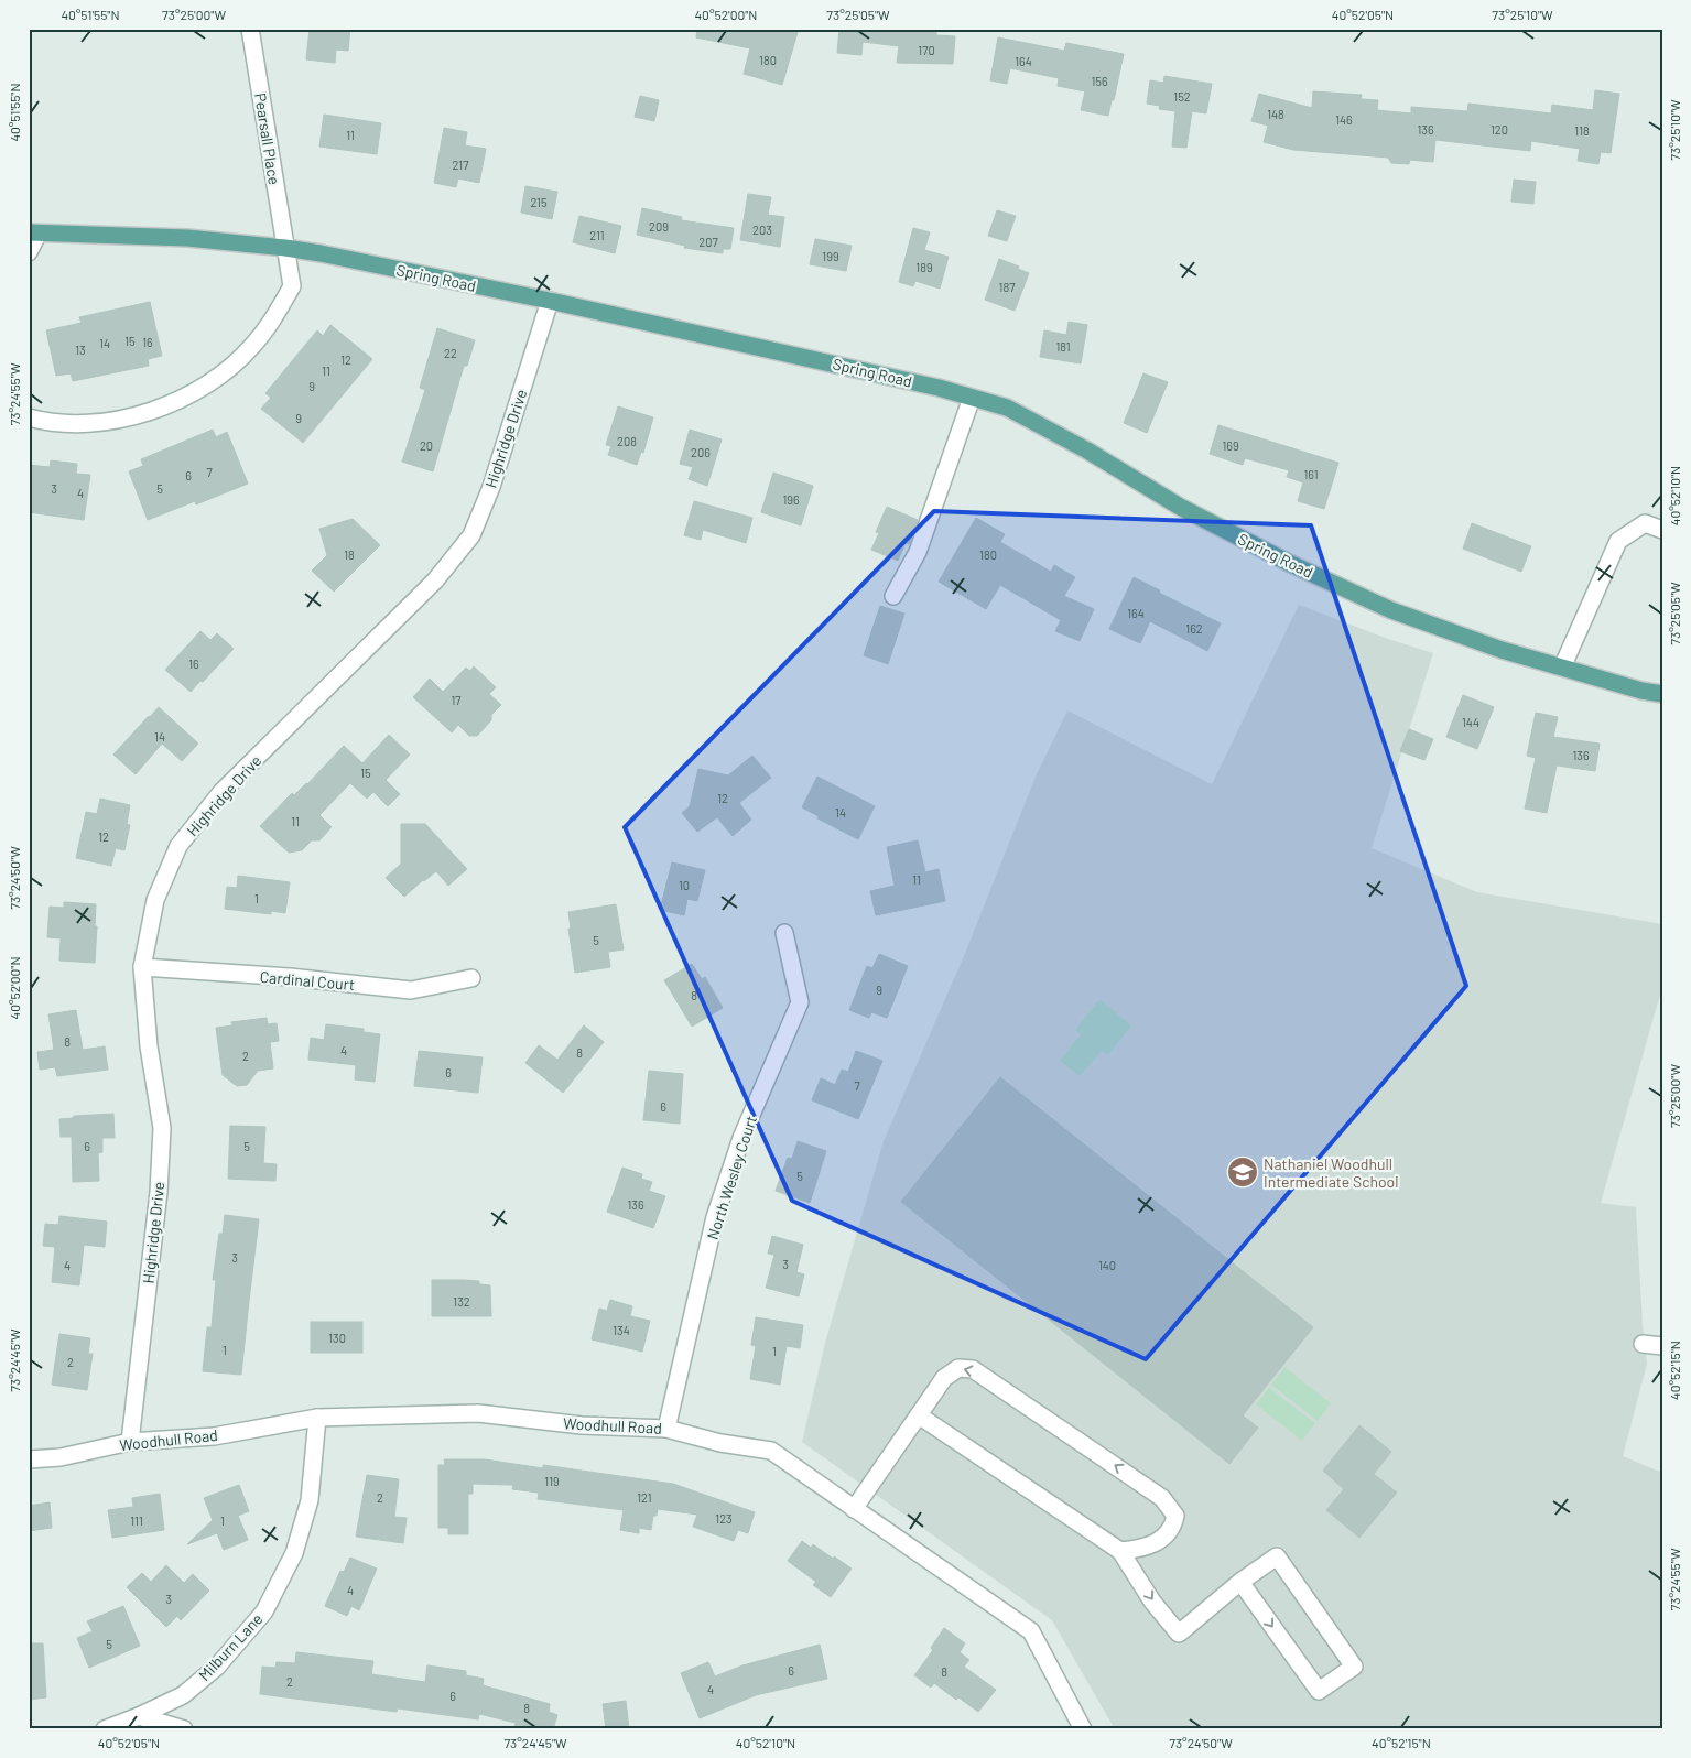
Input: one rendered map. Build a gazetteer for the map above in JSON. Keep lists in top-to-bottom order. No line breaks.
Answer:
{"streets":{"main road":["Spring Road"],"street":["Pearsall Place","Highridge Drive","Cardinal Court","North Wesley Court","Woodhull Road","Milburn Lane"]},"crossings":[["Pearsall Place","Spring Road"],["Spring Road","Highridge Drive"],["Highridge Drive","Cardinal Court"],["Highridge Drive","Woodhull Road"],["North Wesley Court","Woodhull Road"],["Woodhull Road","Milburn Lane"]],"places":{"school or university":["Nathaniel Woodhull Intermediate School"]},"house_numbers":["170","180","164","156","152","148","146","136","120","118","11","217","215","209","203","211","207","199","189","187","15","16","14","181","13","22","12","11","9","9","208","20","169","206","7","161","6","3","5","4","196","18","180","164","162","16","17","144","14","136","15","12","14","11","12","11","10","1","5","9","8","8","4","8","2","6","7","6","6","5","5","136","3","3","4","140","132","134","130","1","1","2","119","2","121","123","111","1","4","3","5","6","8","2","4","6","8"],"coordinates":["40°51'55\"N","73°25'00\"W","40°52'00\"N","73°25'05\"W","40°52'05\"N","73°25'10\"W","73°24'55\"W","40°52'10\"N","73°24'50\"W","73°24'45\"W","40°52'15\"N"]}
